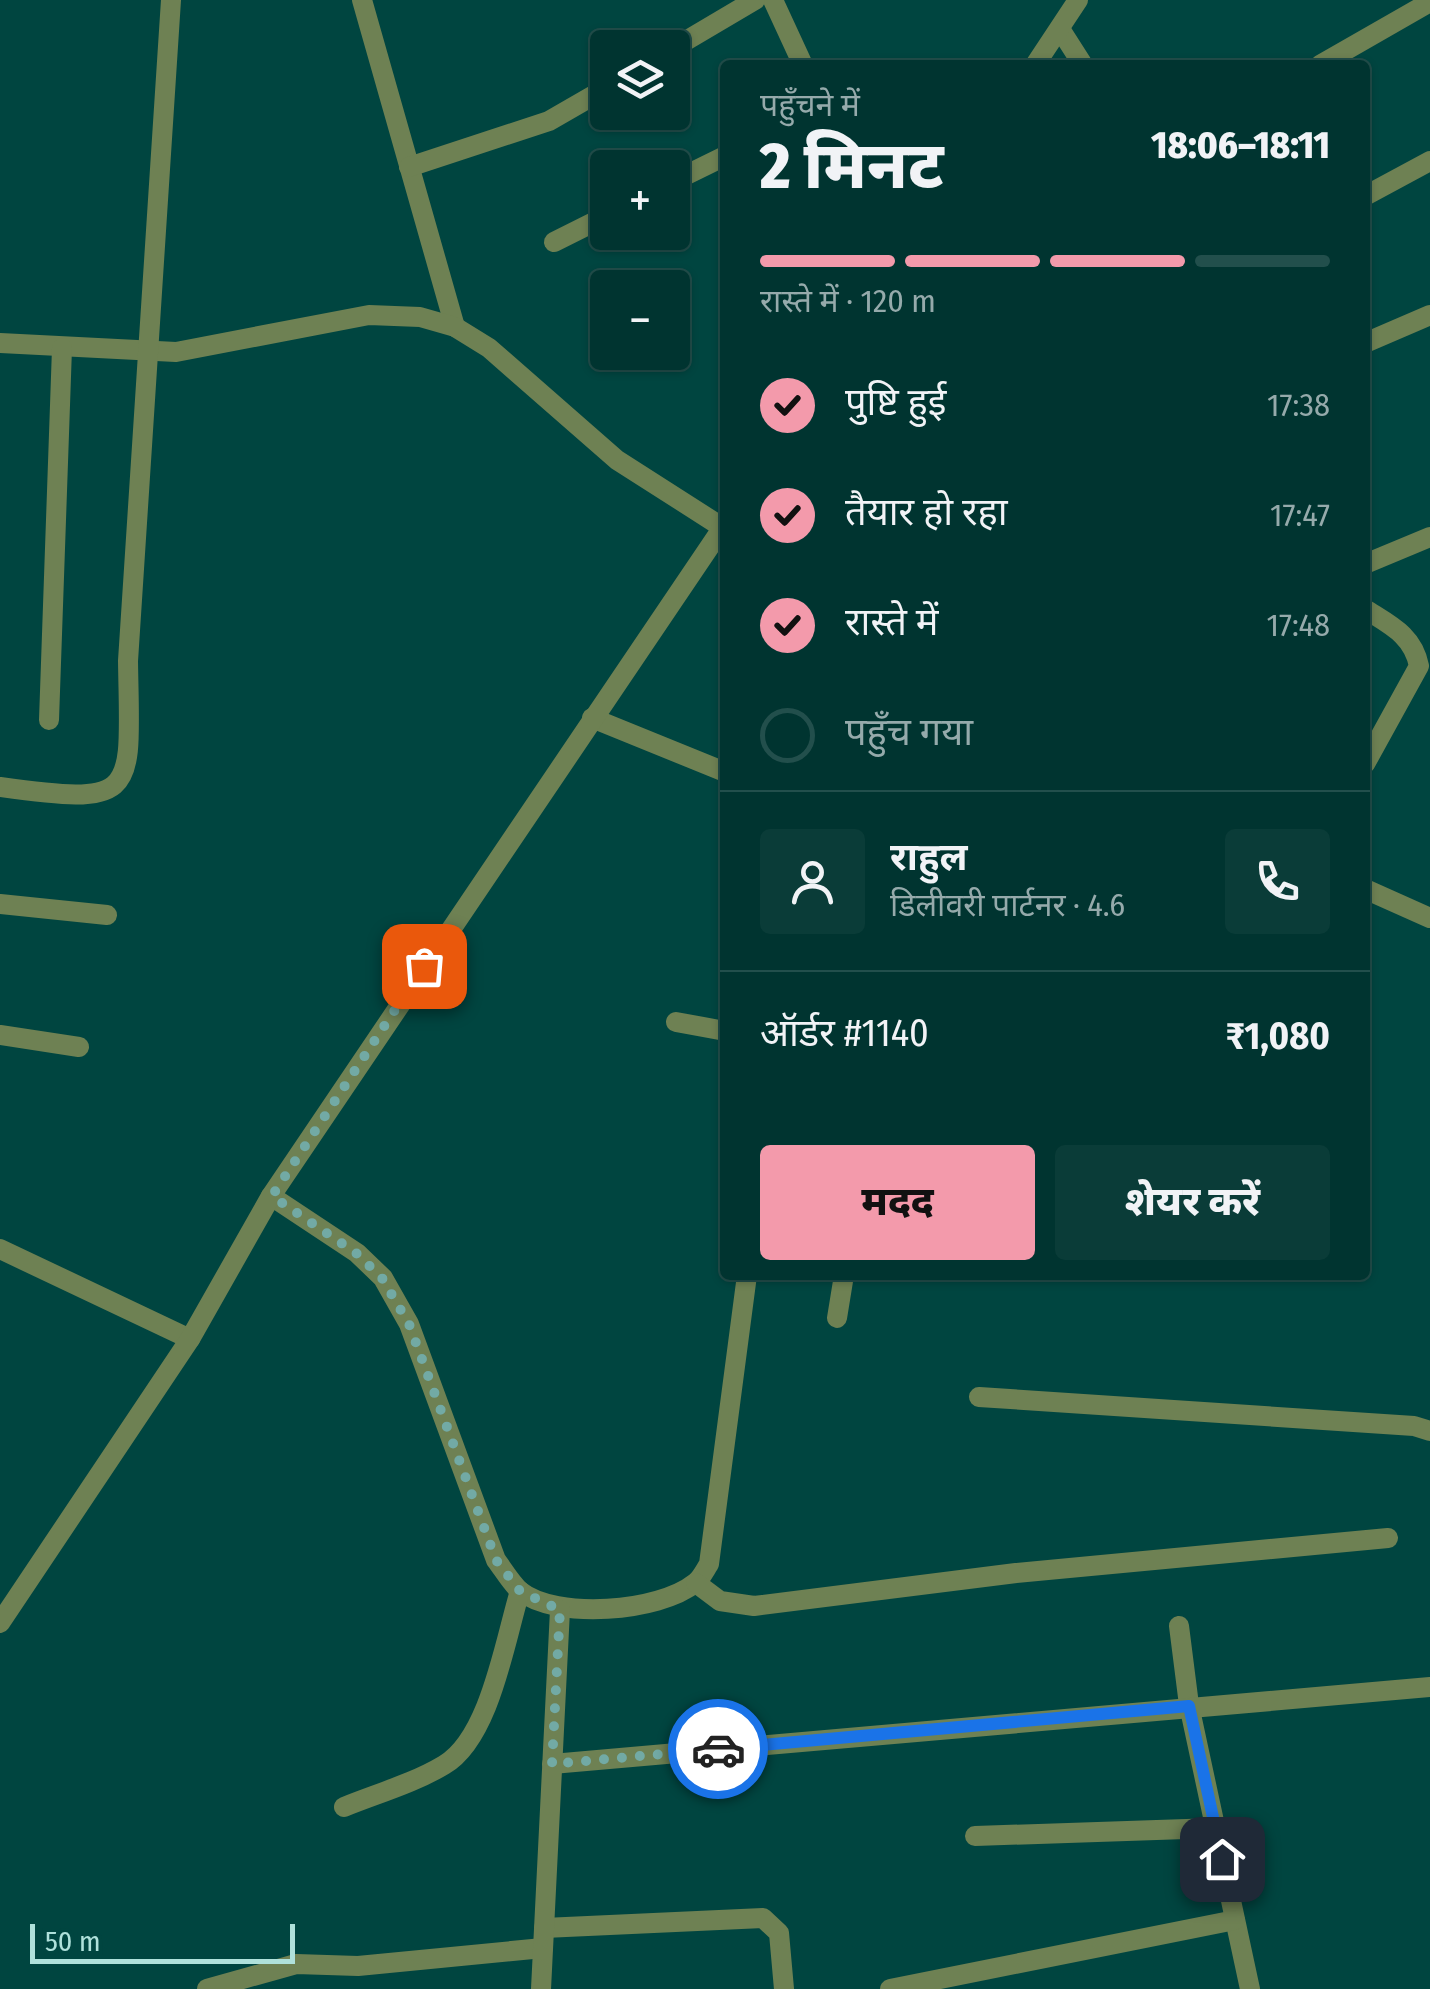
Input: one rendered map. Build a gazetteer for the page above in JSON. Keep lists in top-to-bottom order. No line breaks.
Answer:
{"scale_bar":"50 m","page":{"map_buttons":["+","−"],"heading":["2 मिनट","पहुँचने में","18:06–18:11"],"panel":["राहुल","डिलीवरी पार्टनर · 4.6","ऑर्डर #1140","₹1,080"],"bar":"रास्ते में · 120 m","list":[["पुष्टि हुई","17:38"],["तैयार हो रहा","17:47"],["रास्ते में","17:48"],"पहुँच गया"],"buttons":["मदद","शेयर करें"],"scale":"50 m"}}
